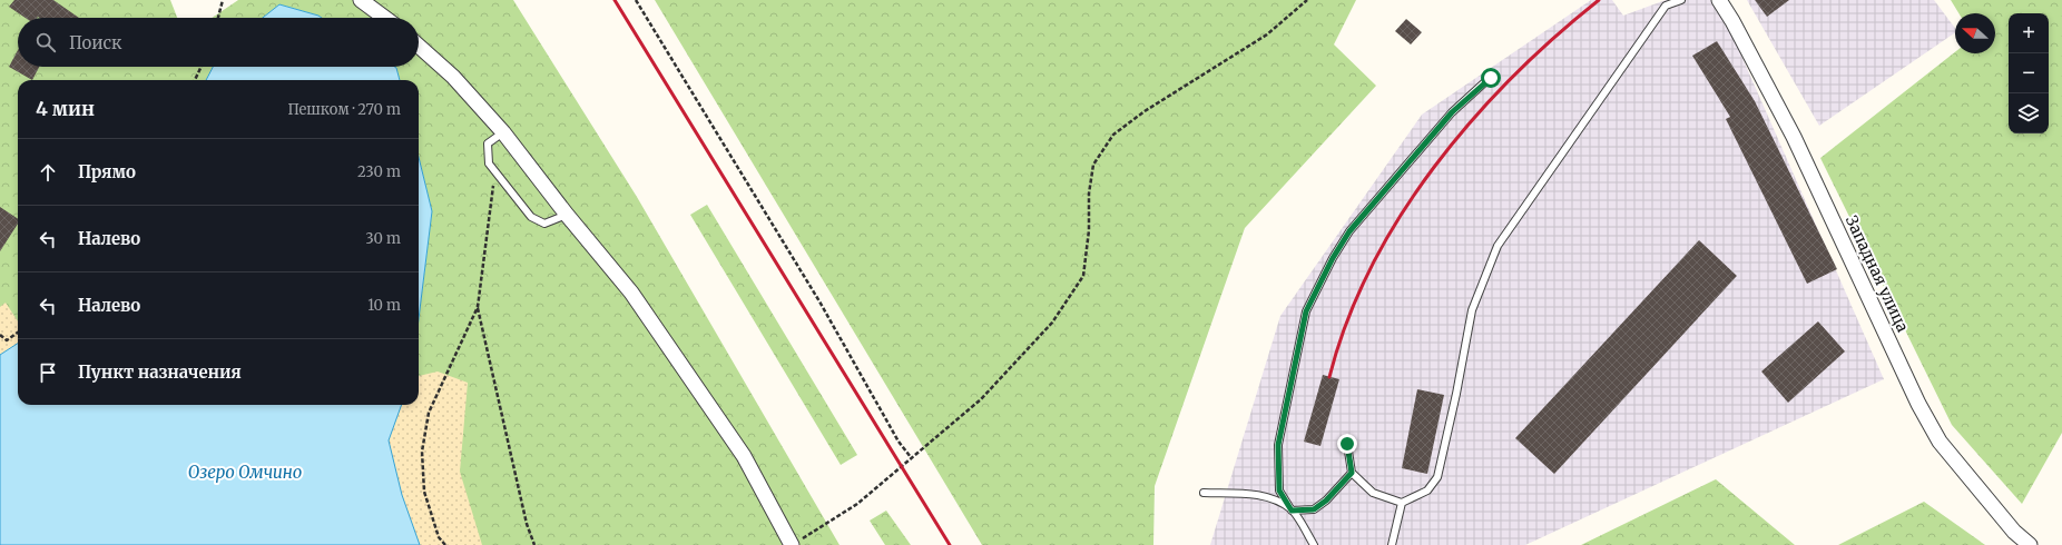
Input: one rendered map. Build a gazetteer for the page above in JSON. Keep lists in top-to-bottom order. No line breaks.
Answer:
{"streets":{"street":["Западная улица"]},"water":["Озеро Омчино"],"north":"left","page":{"map_buttons":["+","−"],"search":"Поиск","heading":["4 мин","Пешком · 270 m"],"list":[["Прямо","230 m"],["Налево","30 m"],["Налево","10 m"],"Пункт назначения"]}}
